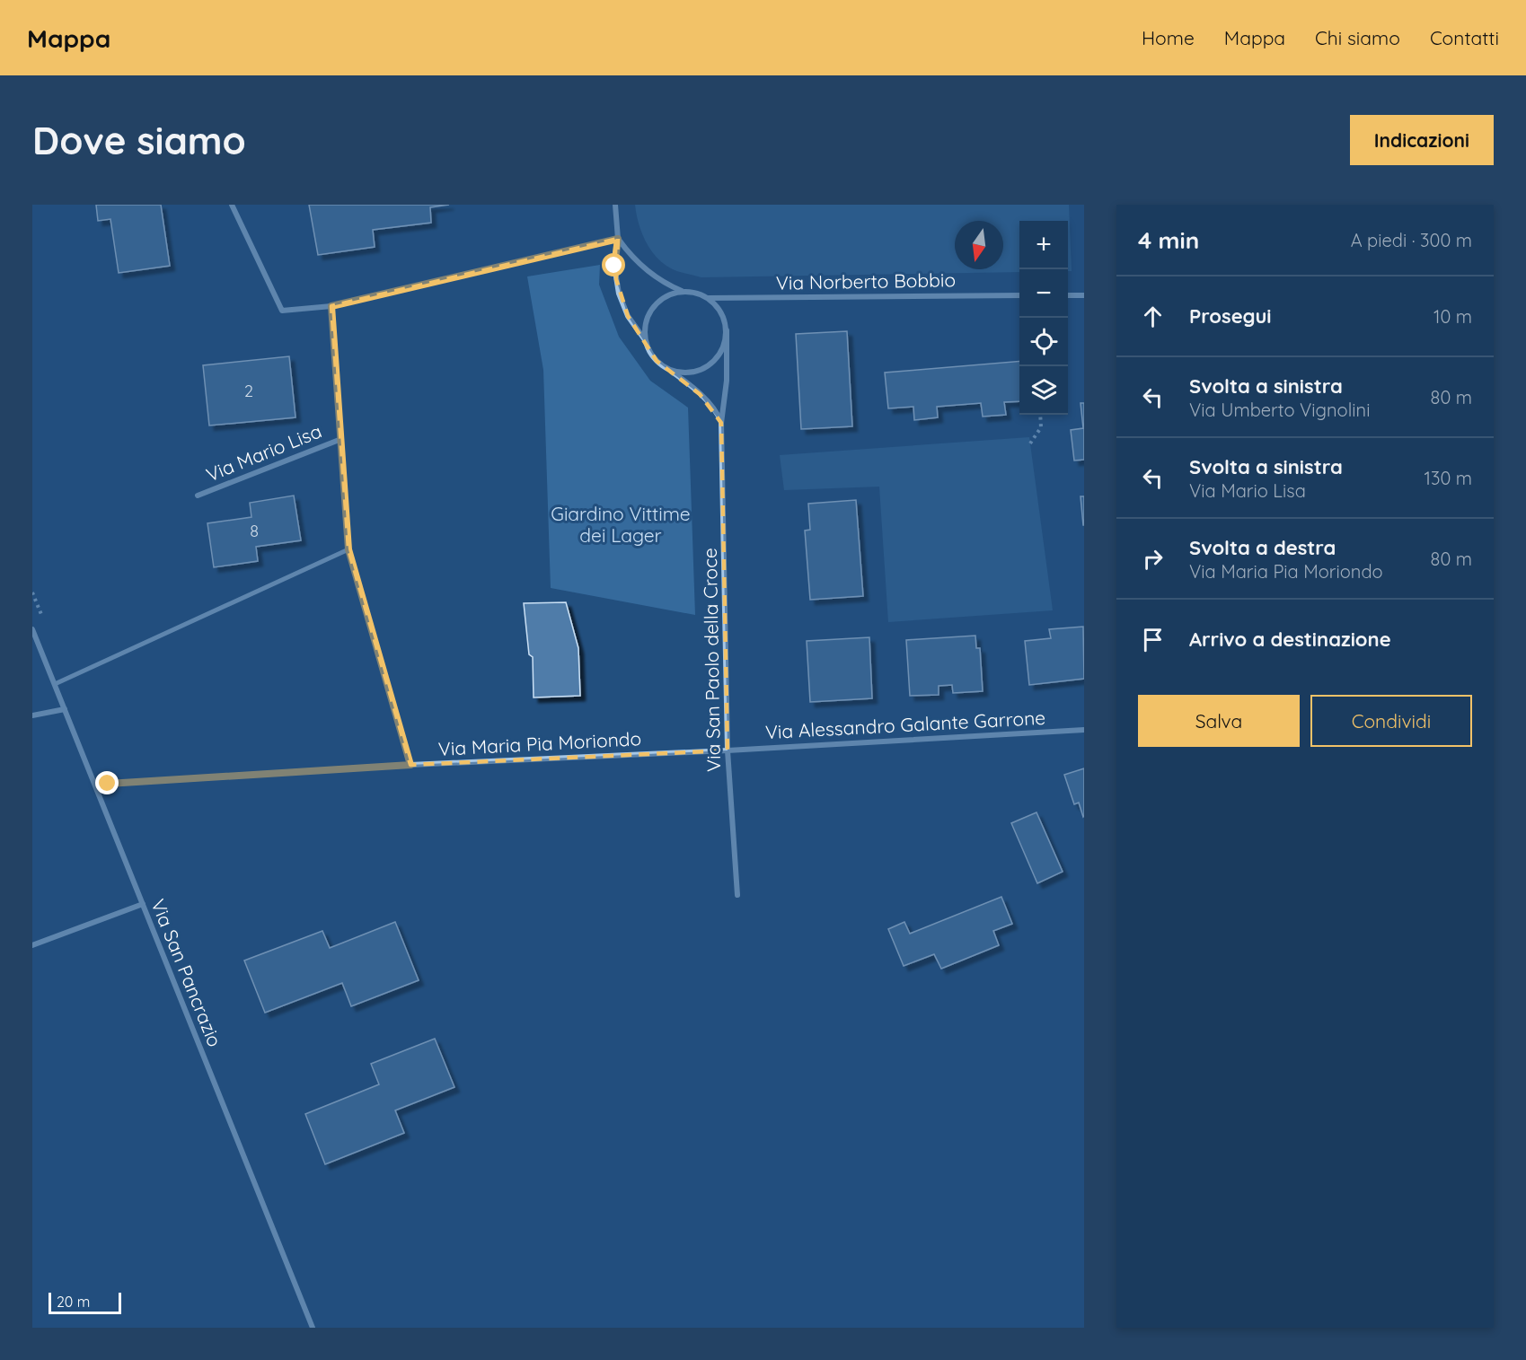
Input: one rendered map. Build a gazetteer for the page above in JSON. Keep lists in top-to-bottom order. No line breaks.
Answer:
{"streets":{"street":["Via Norberto Bobbio","Via Mario Lisa","Via San Paolo della Croce","Via Alessandro Galante Garrone","Via Maria Pia Moriondo","Via San Pancrazio"]},"crossings":[["Via Norberto Bobbio","Via San Paolo della Croce"],["Via Mario Lisa","Via Maria Pia Moriondo"],["Via San Paolo della Croce","Via Alessandro Galante Garrone"],["Via San Paolo della Croce","Via Maria Pia Moriondo"],["Via Alessandro Galante Garrone","Via Maria Pia Moriondo"],["Via Maria Pia Moriondo","Via San Pancrazio"]],"parks":["Giardino Vittime dei Lager"],"house_numbers":["2","8"],"scale_bar":"20 m","north":"bottom","page":{"header":"Mappa","nav":["Home","Mappa","Chi siamo","Contatti"],"buttons":["Indicazioni",["Salva","Condividi"]],"title":"Dove siamo","heading":["4 min","A piedi · 300 m"],"map_buttons":["+","−"],"list":[["Prosegui","10 m"],["Svolta a sinistra","Via Umberto Vignolini","80 m"],["Svolta a sinistra","Via Mario Lisa","130 m"],["Svolta a destra","Via Maria Pia Moriondo","80 m"],"Arrivo a destinazione"],"scale":"20 m"}}
